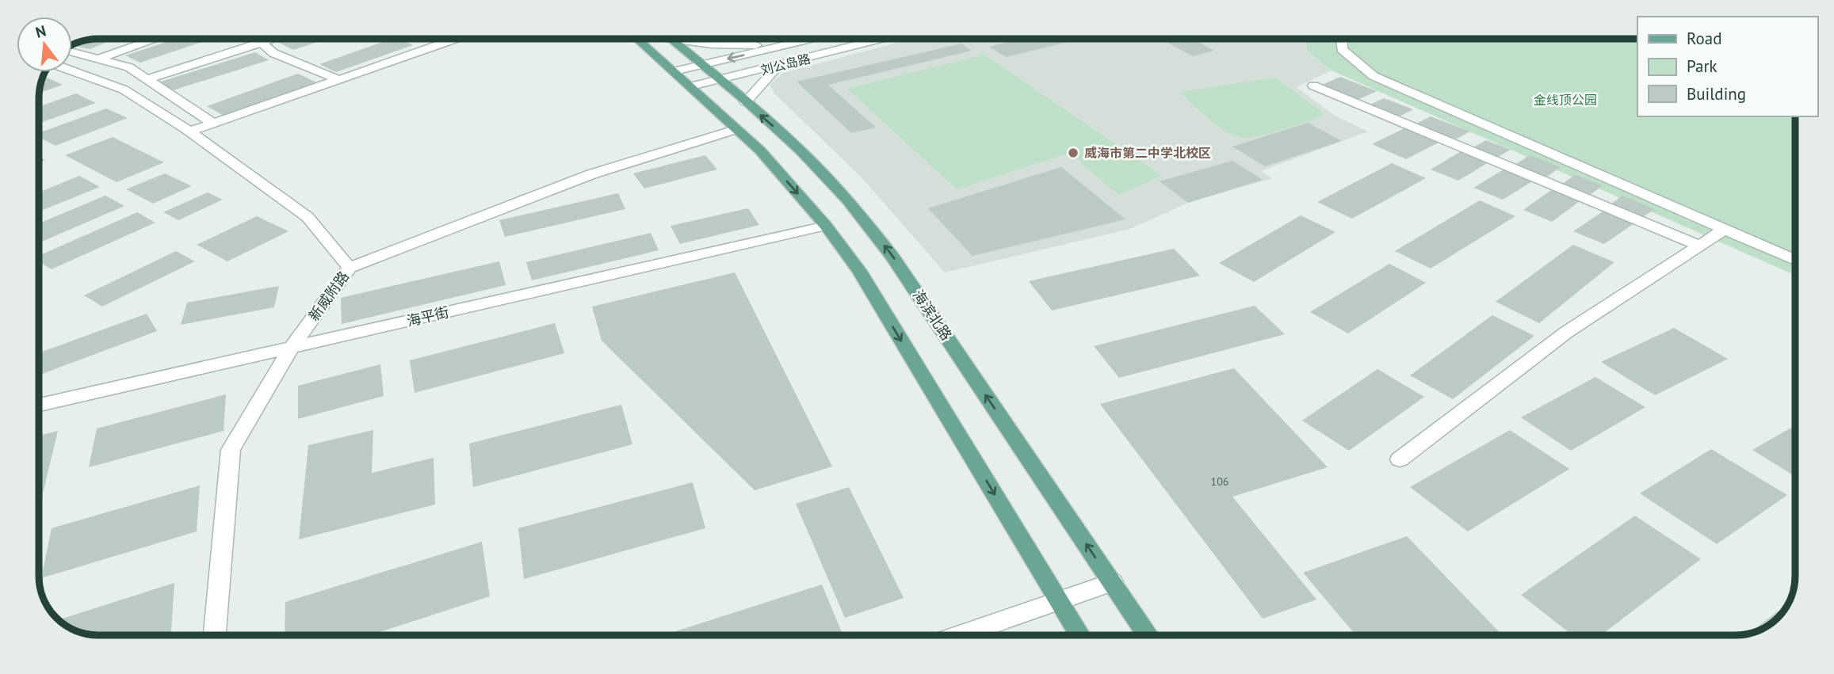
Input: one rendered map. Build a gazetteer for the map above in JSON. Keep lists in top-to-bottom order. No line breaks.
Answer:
{"streets":{"main road":["海滨北路"],"street":["刘公岛路","新威附路","海平街"]},"crossings":[["刘公岛路","海滨北路"],["新威附路","海平街"]],"parks":["金线顶公园"],"places":["威海市第二中学北校区"],"house_numbers":["106"],"legend":["Road","Park","Building"],"north":"top"}
